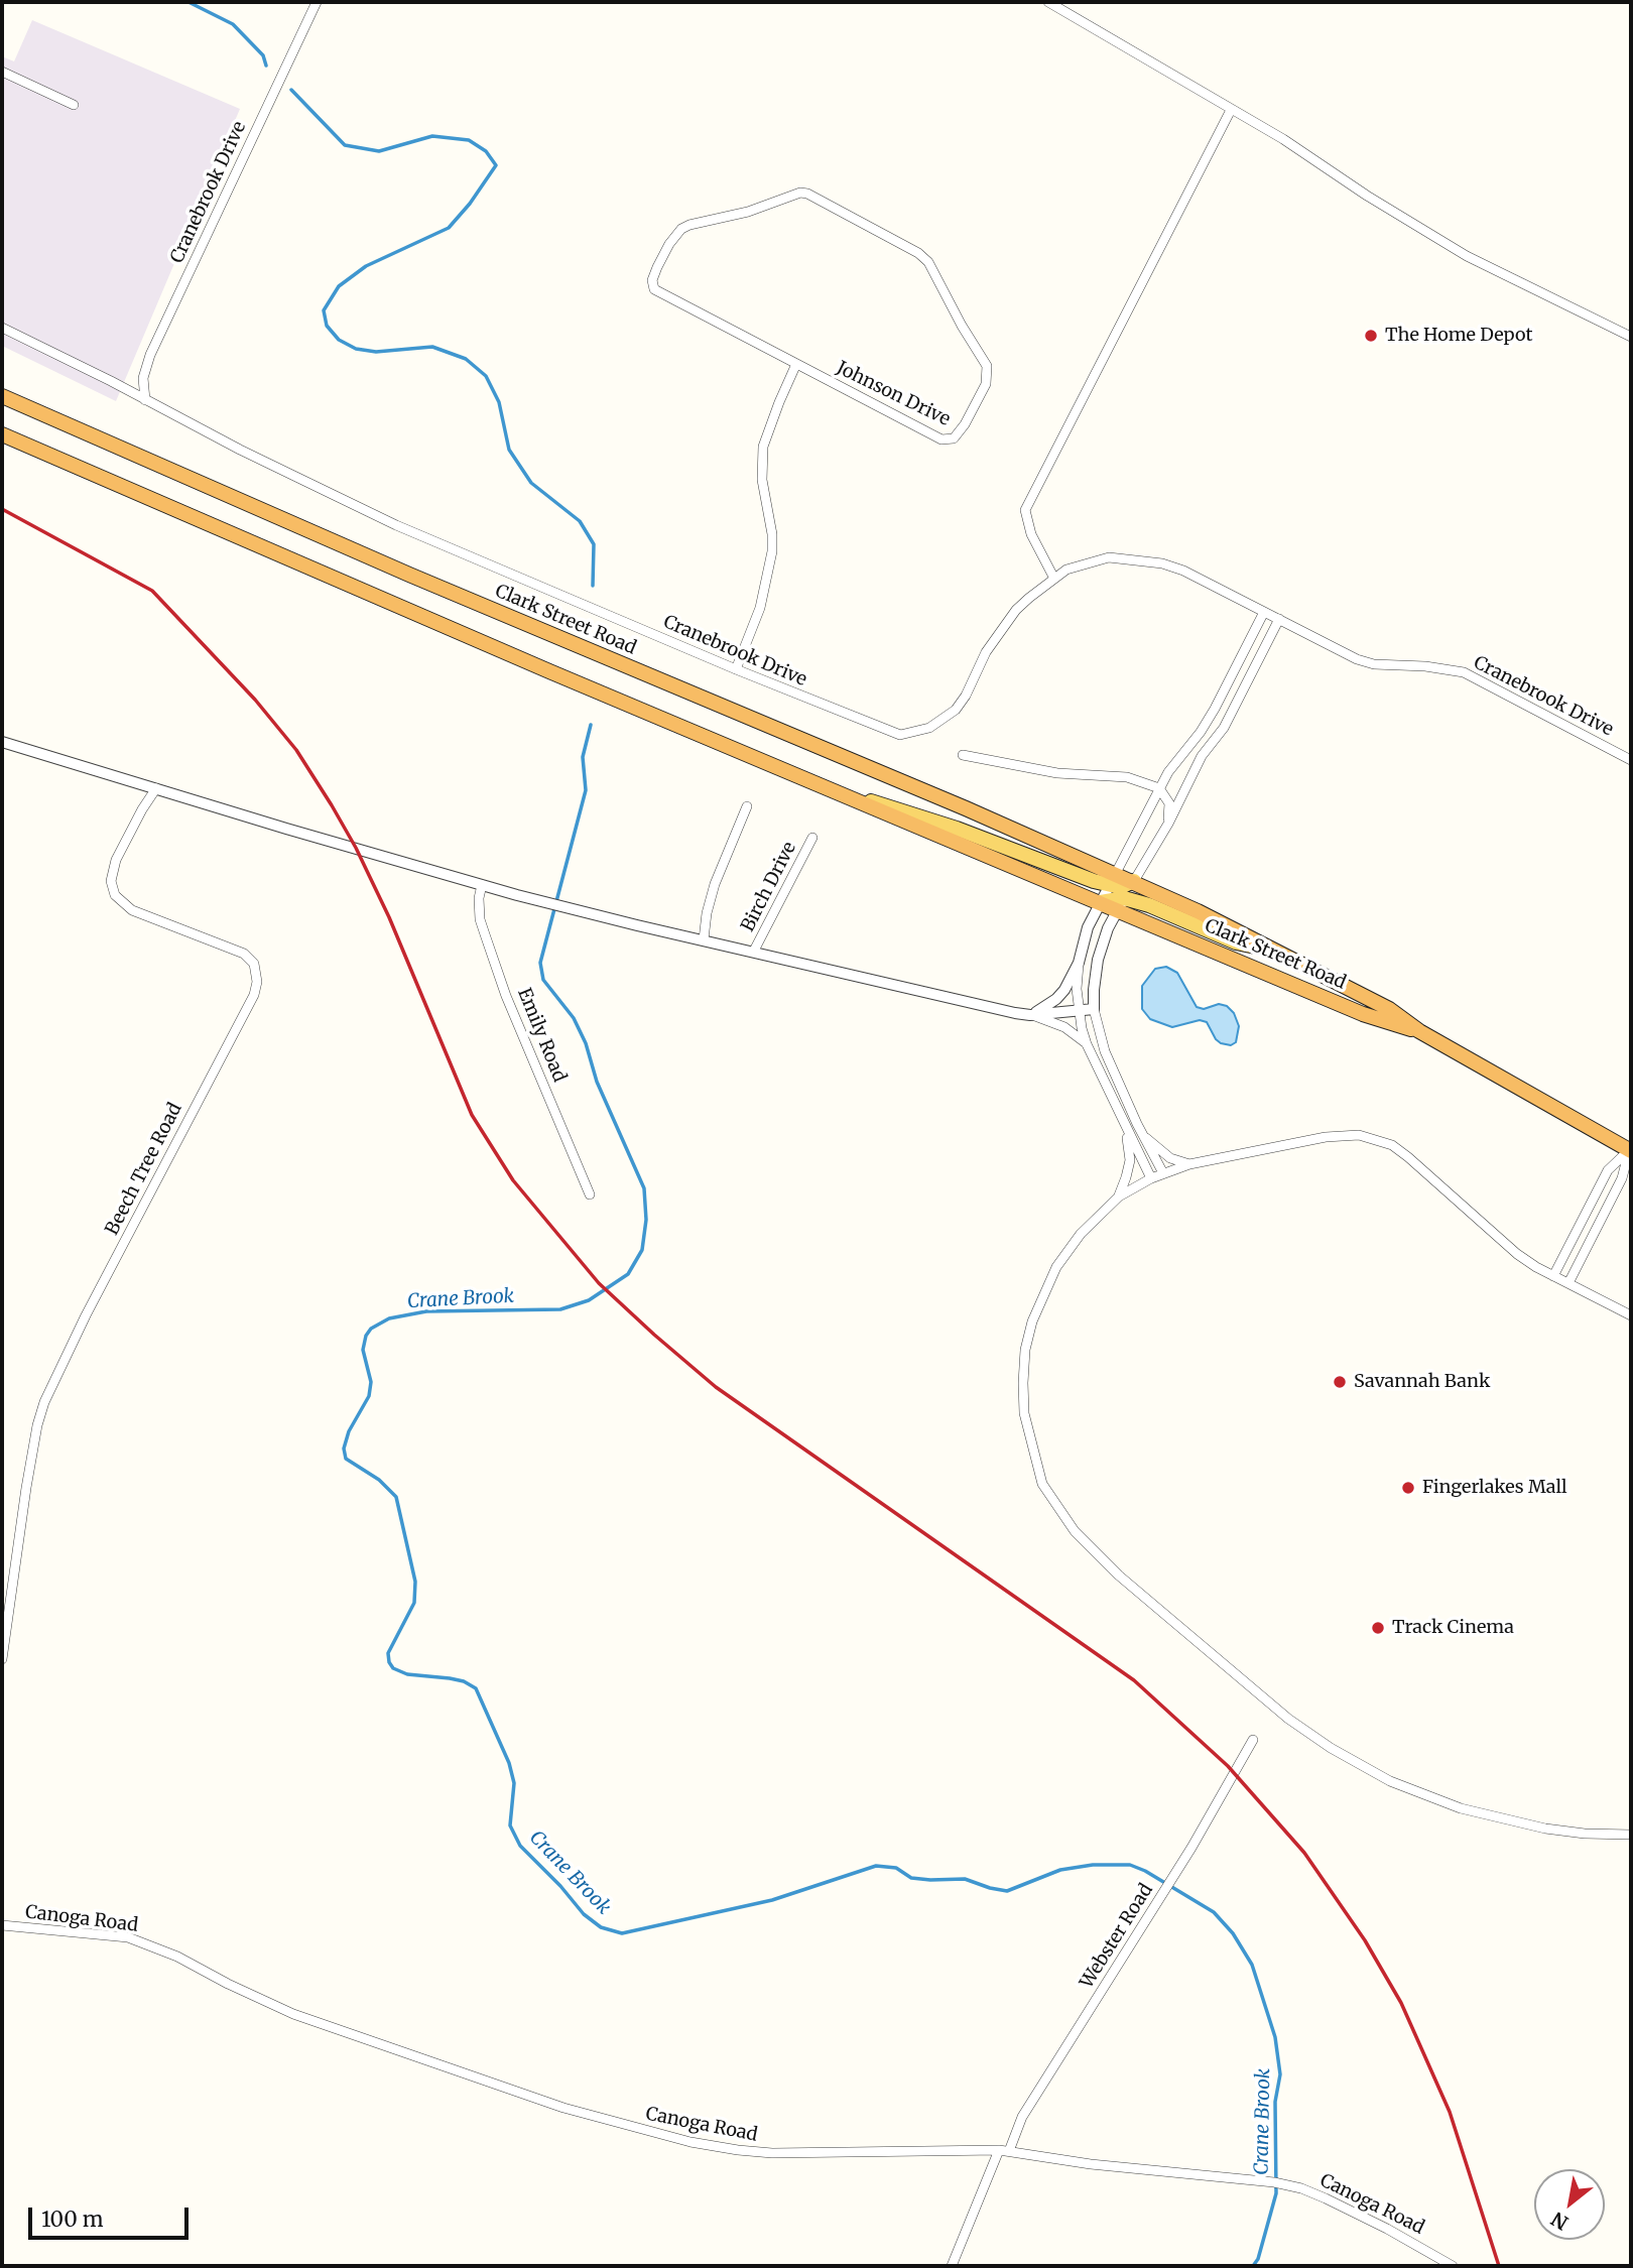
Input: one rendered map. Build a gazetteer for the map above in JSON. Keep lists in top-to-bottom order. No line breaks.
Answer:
{"streets":{"highway":["Clark Street Road"],"street":["Cranebrook Drive","Johnson Drive","Birch Drive","Emily Road","Beech Tree Road","Canoga Road","Webster Road"]},"crossings":[["Canoga Road","Webster Road"]],"water":["Crane Brook"],"places":["The Home Depot","Savannah Bank","Fingerlakes Mall","Track Cinema"],"scale_bar":"100 m","north":"bottom left"}
